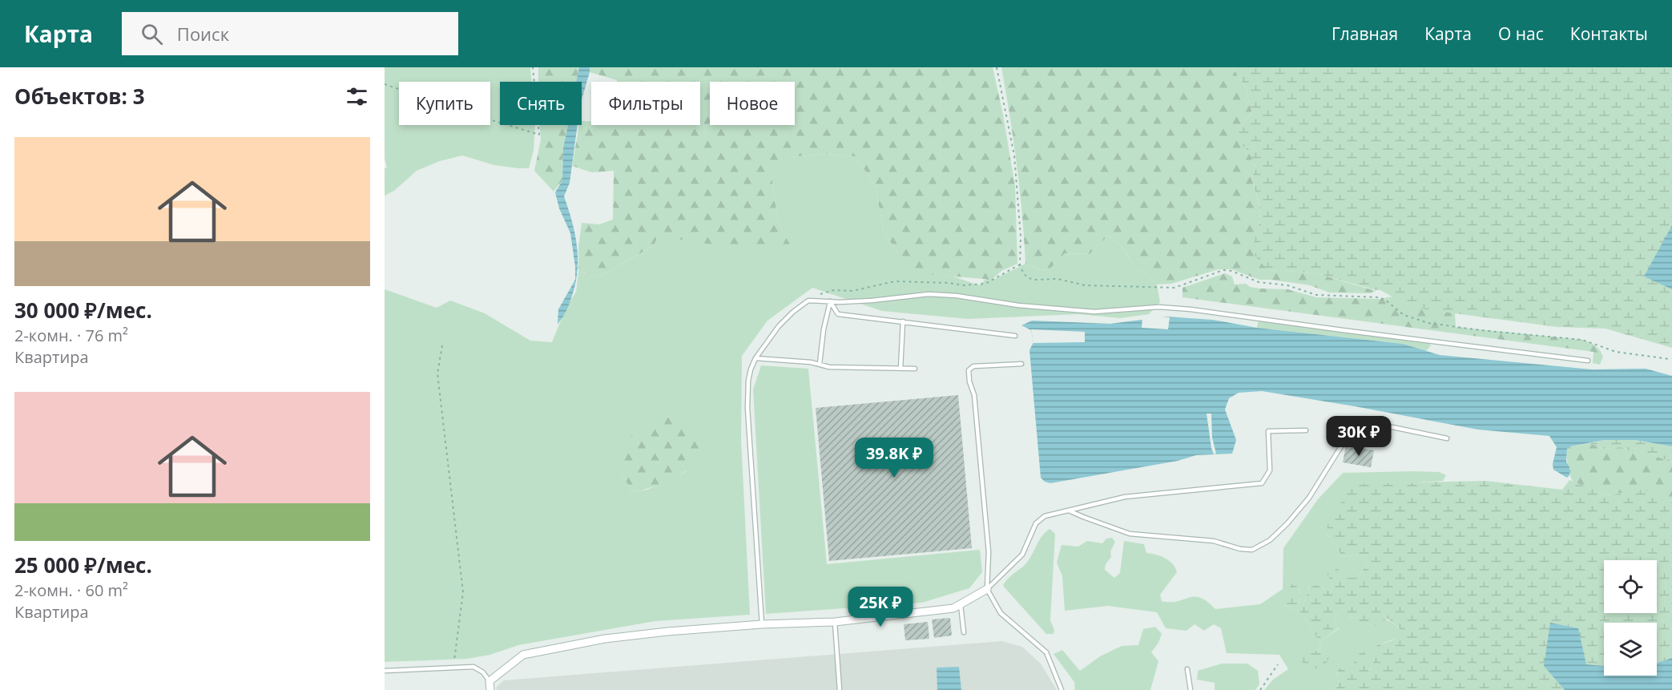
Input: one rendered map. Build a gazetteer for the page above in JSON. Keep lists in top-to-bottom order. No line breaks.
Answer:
{"page":{"header":"Карта","search":"Поиск","nav":["Главная","Карта","О нас","Контакты"],"heading":"Объектов: 3","chip":["Купить","Снять","Фильтры","Новое"],"list":[{"name":"30 000 ₽/мес.","note":"2-комн. · 76 m² · Квартира"},{"name":"25 000 ₽/мес.","note":"2-комн. · 60 m² · Квартира"}],"price":["30K ₽","39.8K ₽","25K ₽"]}}
